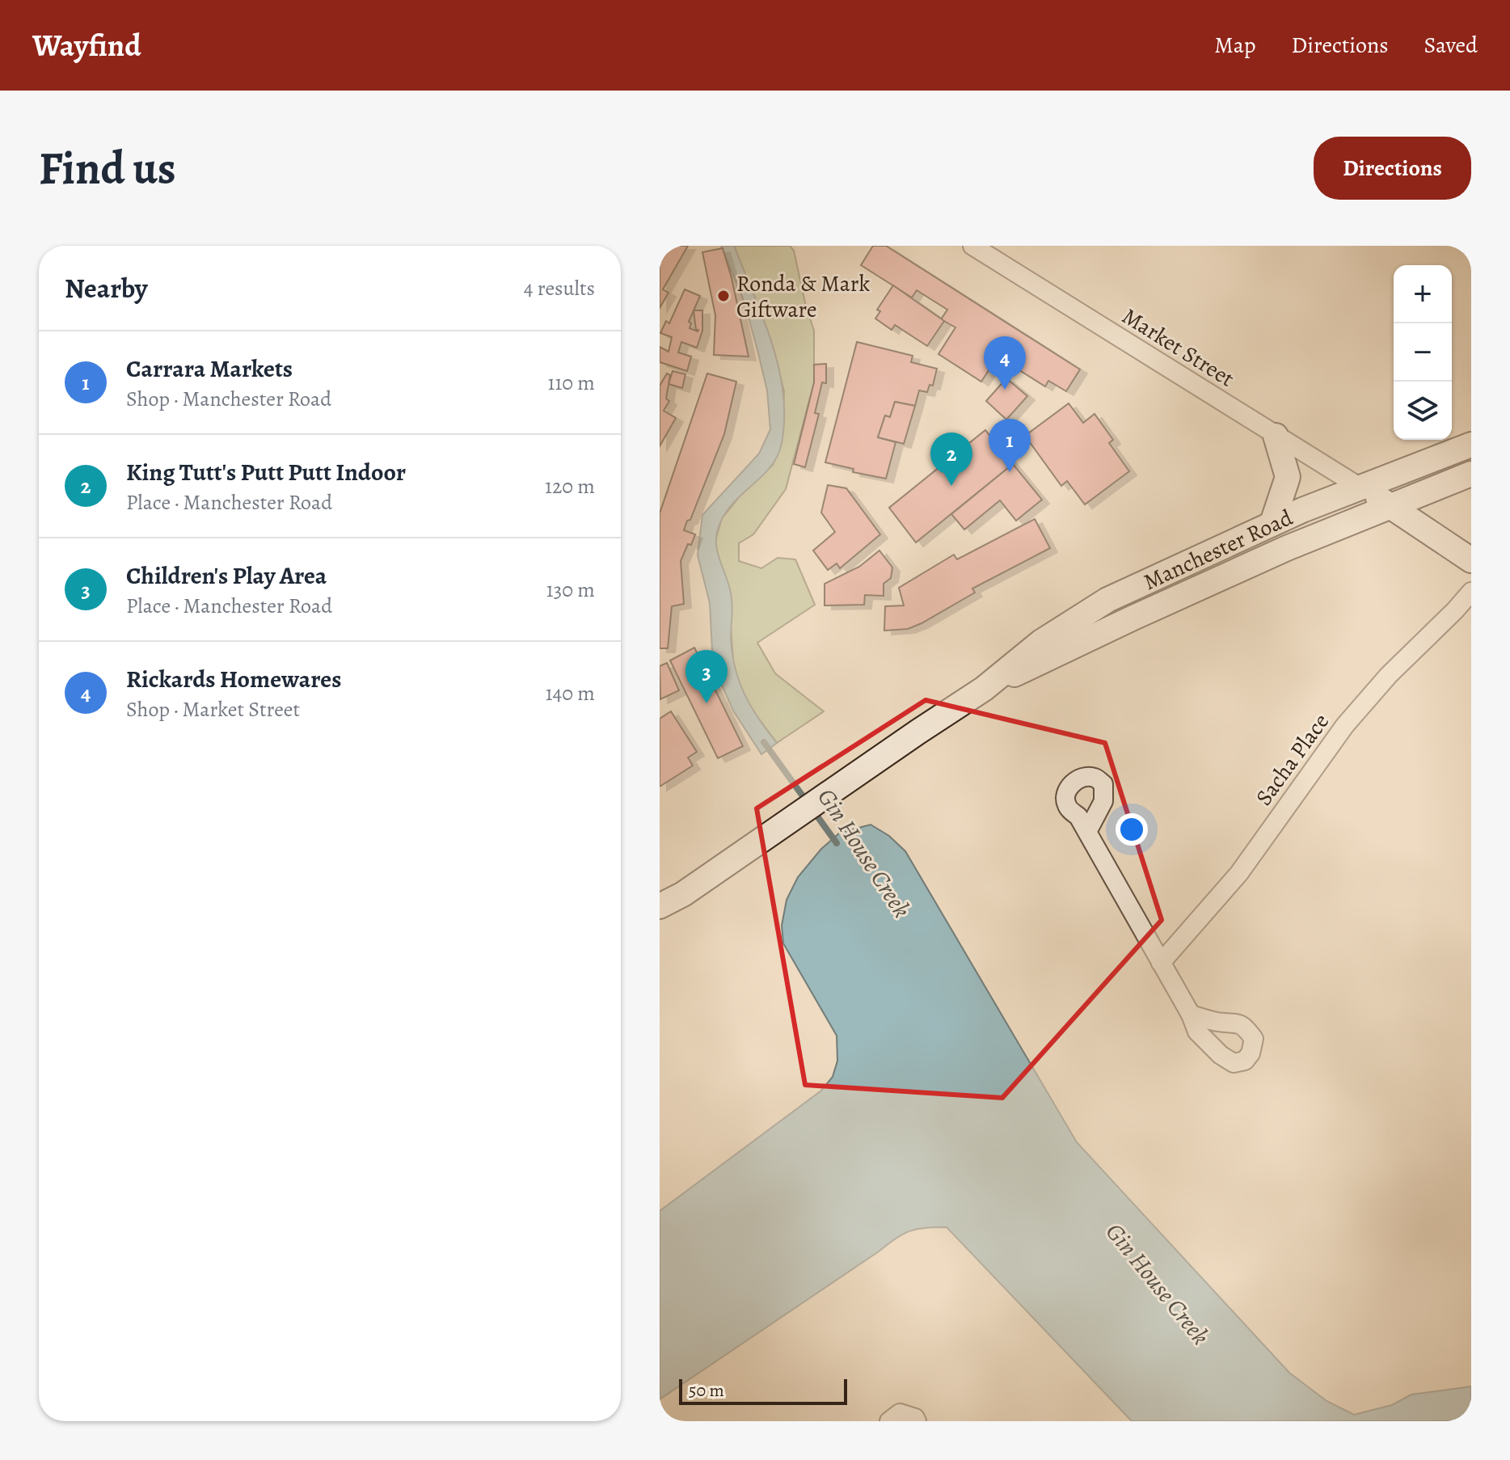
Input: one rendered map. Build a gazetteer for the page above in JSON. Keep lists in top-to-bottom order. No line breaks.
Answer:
{"streets":{"street":["Market Street","Manchester Road","Sacha Place"]},"crossings":[["Market Street","Manchester Road"]],"water":["Gin House Creek"],"places":["Ronda & Mark Giftware"],"scale_bar":"50 m","page":{"header":"Wayfind","nav":["Map","Directions","Saved"],"buttons":"Directions","title":"Find us","heading":["Nearby","4 results"],"map_buttons":["+","−"],"list":[{"mark":"1","name":"Carrara Markets","note":"Shop · Manchester Road","value":"110 m"},{"mark":"2","name":"King Tutt's Putt Putt Indoor","note":"Place · Manchester Road","value":"120 m"},{"mark":"3","name":"Children's Play Area","note":"Place · Manchester Road","value":"130 m"},{"mark":"4","name":"Rickards Homewares","note":"Shop · Market Street","value":"140 m"}],"pins":["4","1","2","3"],"scale":"50 m"}}
